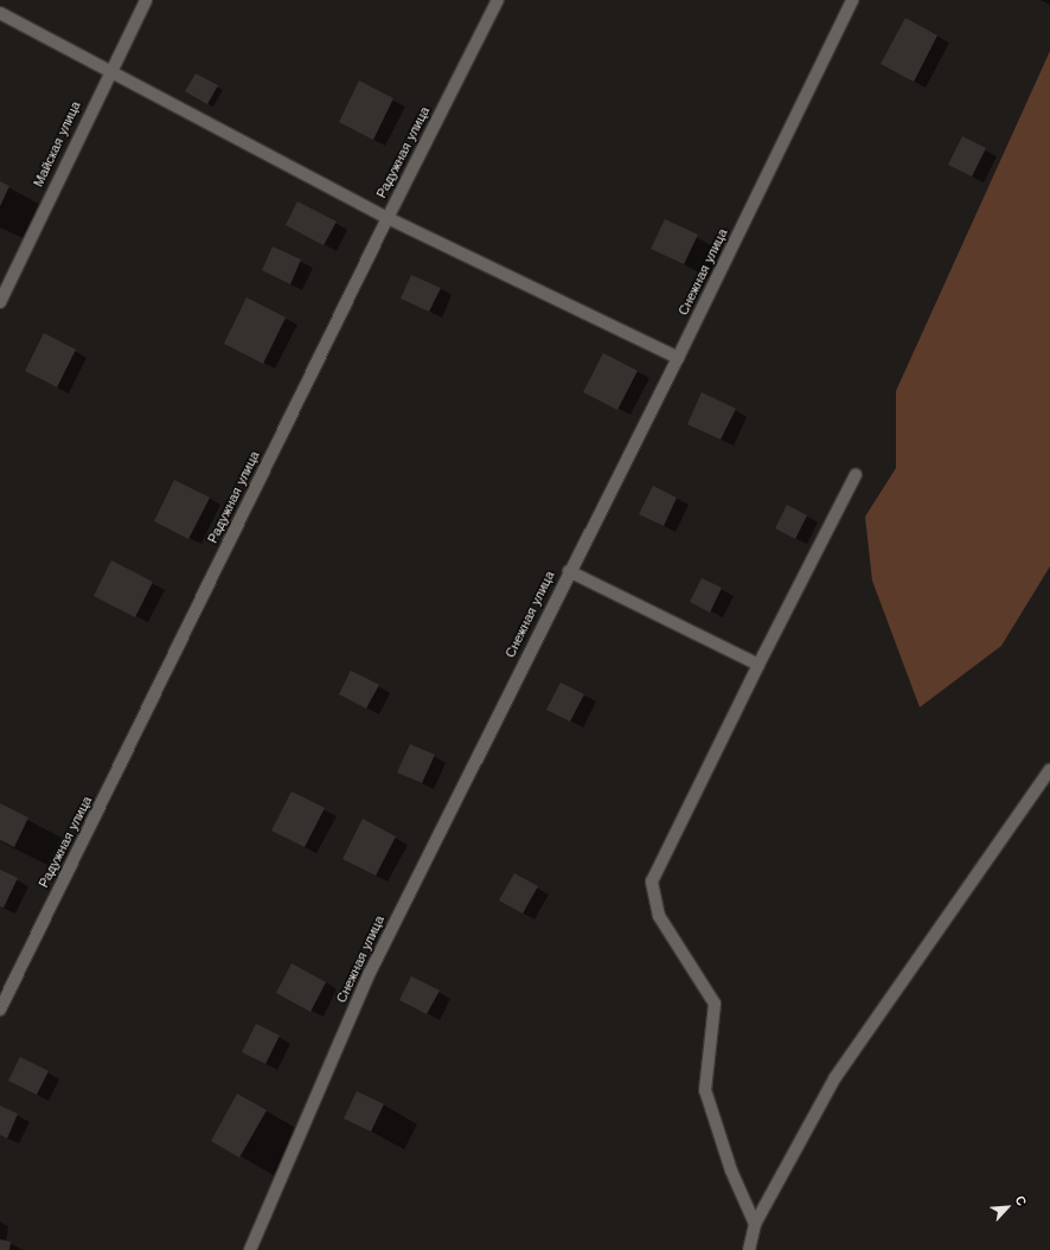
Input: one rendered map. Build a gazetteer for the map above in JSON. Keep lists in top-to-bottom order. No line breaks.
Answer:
{"streets":{"street":["Майская улица","Радужная улица","Снежная улица"]},"north":"top right"}
